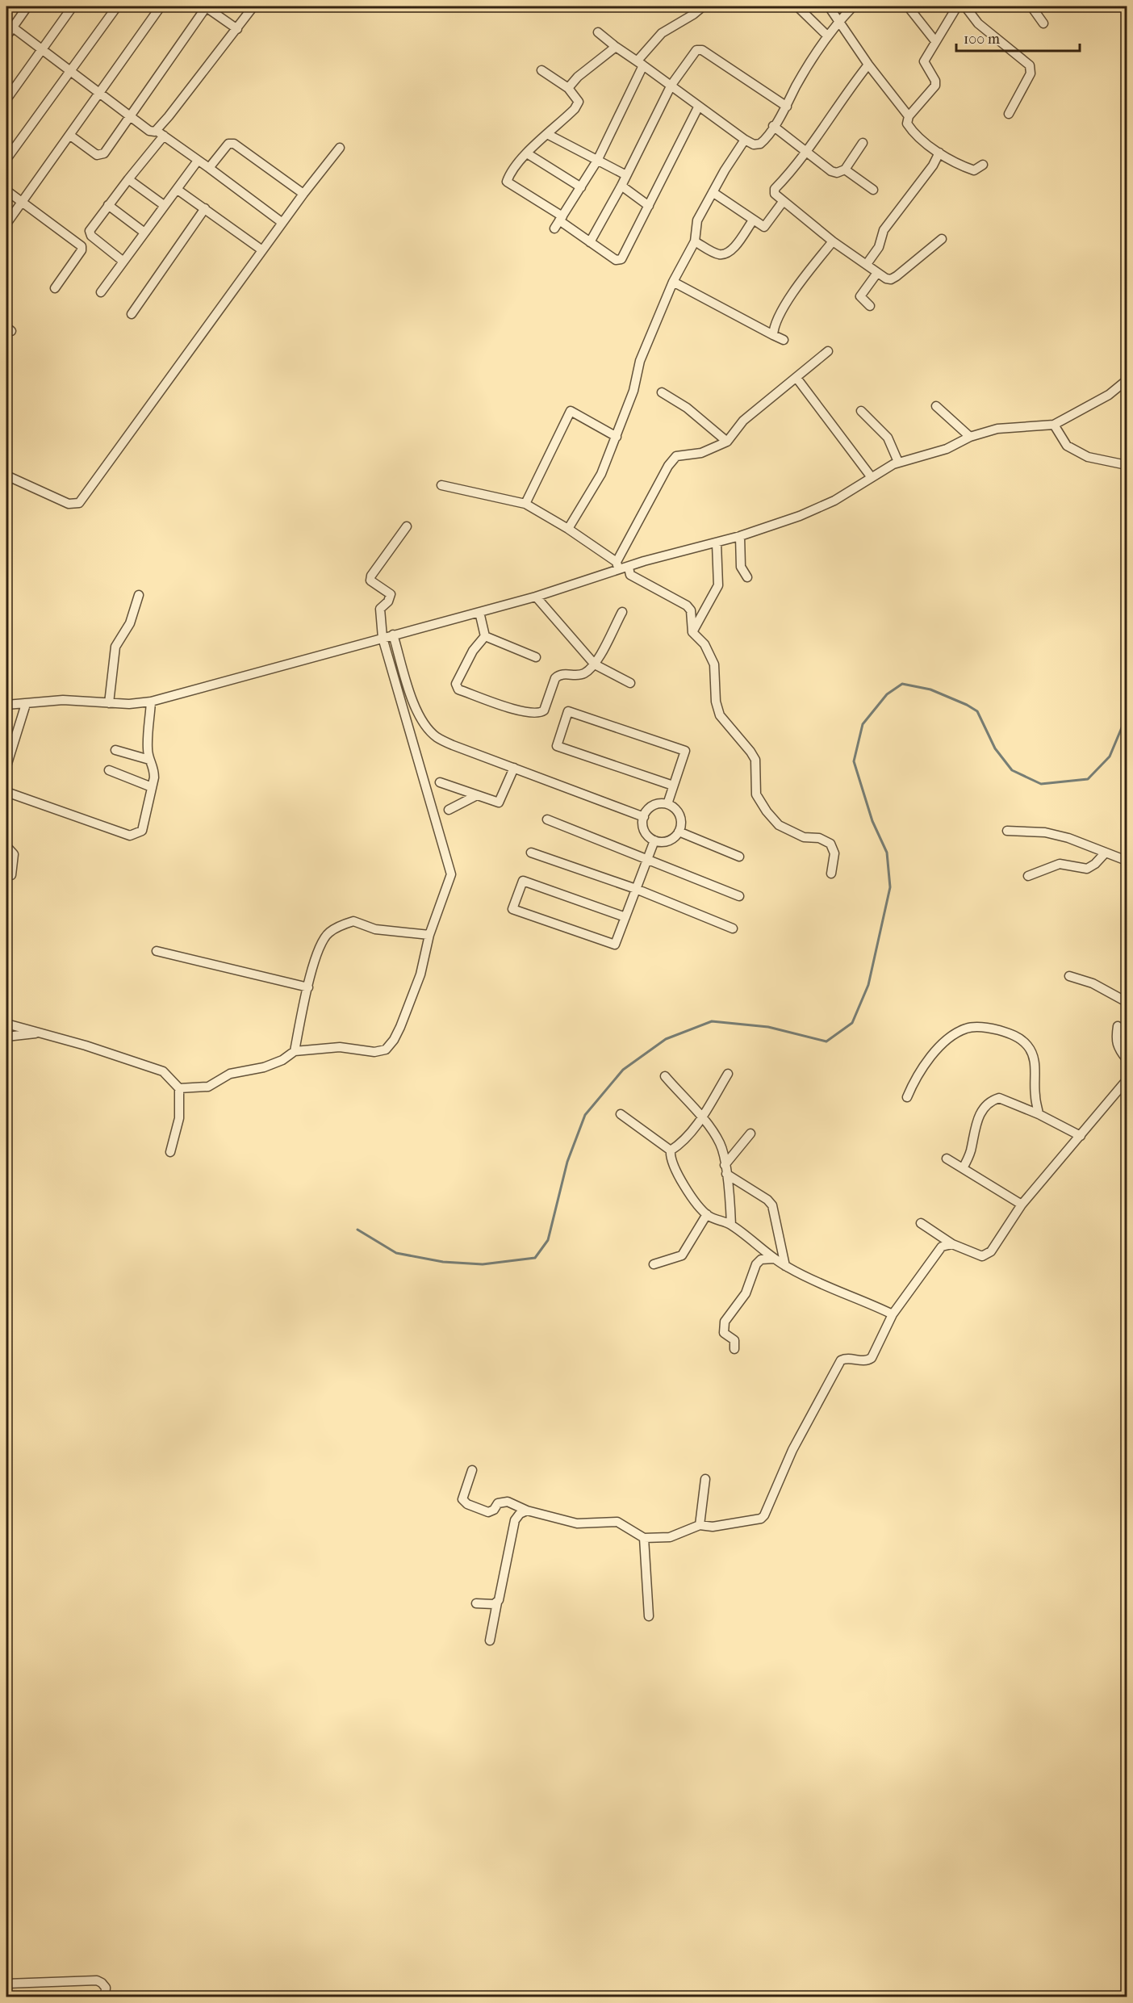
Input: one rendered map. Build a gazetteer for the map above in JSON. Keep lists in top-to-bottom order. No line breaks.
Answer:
{"scale_bar":"100 m"}
